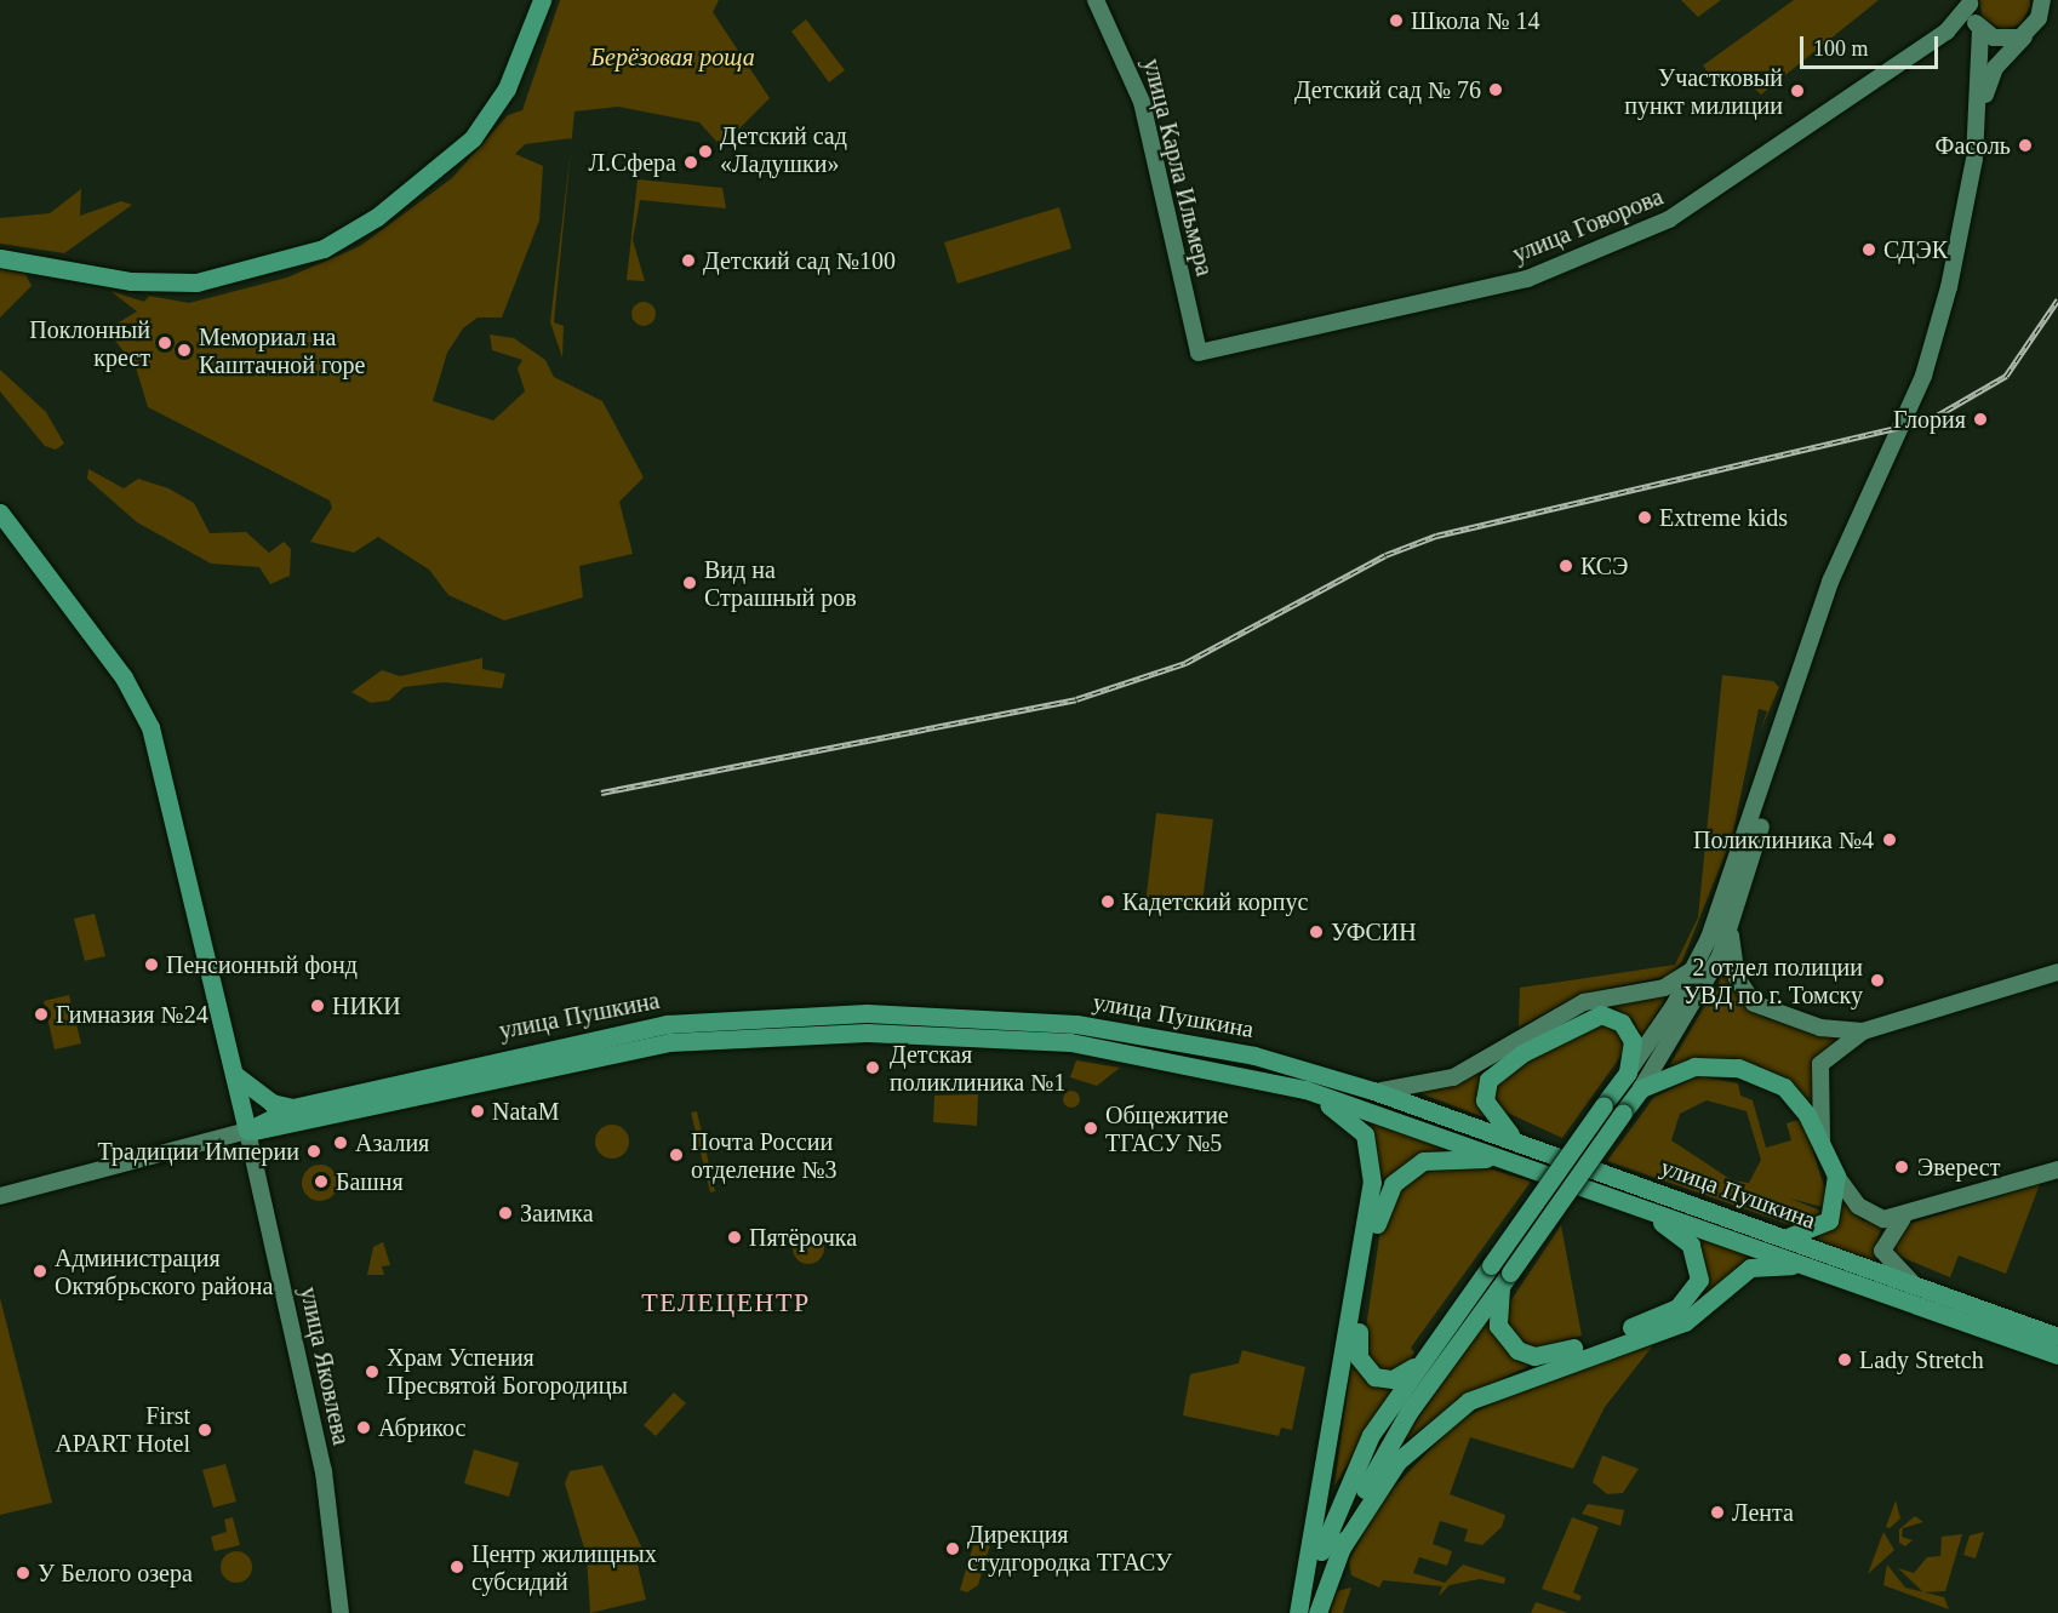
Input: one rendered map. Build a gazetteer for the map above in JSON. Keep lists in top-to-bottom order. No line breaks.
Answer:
{"streets":{"main road":["улица Карла Ильмера","улица Говорова","улица Пушкина","улица Яковлева"]},"crossings":[["улица Карла Ильмера","улица Говорова"],["улица Пушкина","улица Яковлева"]],"districts":["ТЕЛЕЦЕНТР"],"parks":["Берёзовая роща"],"places":["Школа № 14","Детский сад № 76","Участковый пункт милиции","Фасоль","Детский сад «Ладушки»","Л.Сфера","СДЭК","Детский сад №100","Поклонный крест","Мемориал на Каштачной горе","Глория","Extreme kids","КСЭ","Вид на Страшный ров","Поликлиника №4","Кадетский корпус","УФСИН","Пенсионный фонд","2 отдел полиции УВД по г. Томску","НИКИ","Гимназия №24","Детская поликлиника №1","NataM","Общежитие ТГАСУ №5","Азалия","Традиции Империи","Почта России отделение №3","Эверест","Башня","Заимка","Пятёрочка","Администрация Октябрьского района","Lady Stretch","Храм Успения Пресвятой Богородицы","Абрикос","First APART Hotel","Лента","Дирекция студгородка ТГАСУ","Центр жилищных субсидий","У Белого озера"],"scale_bar":"100 m"}
